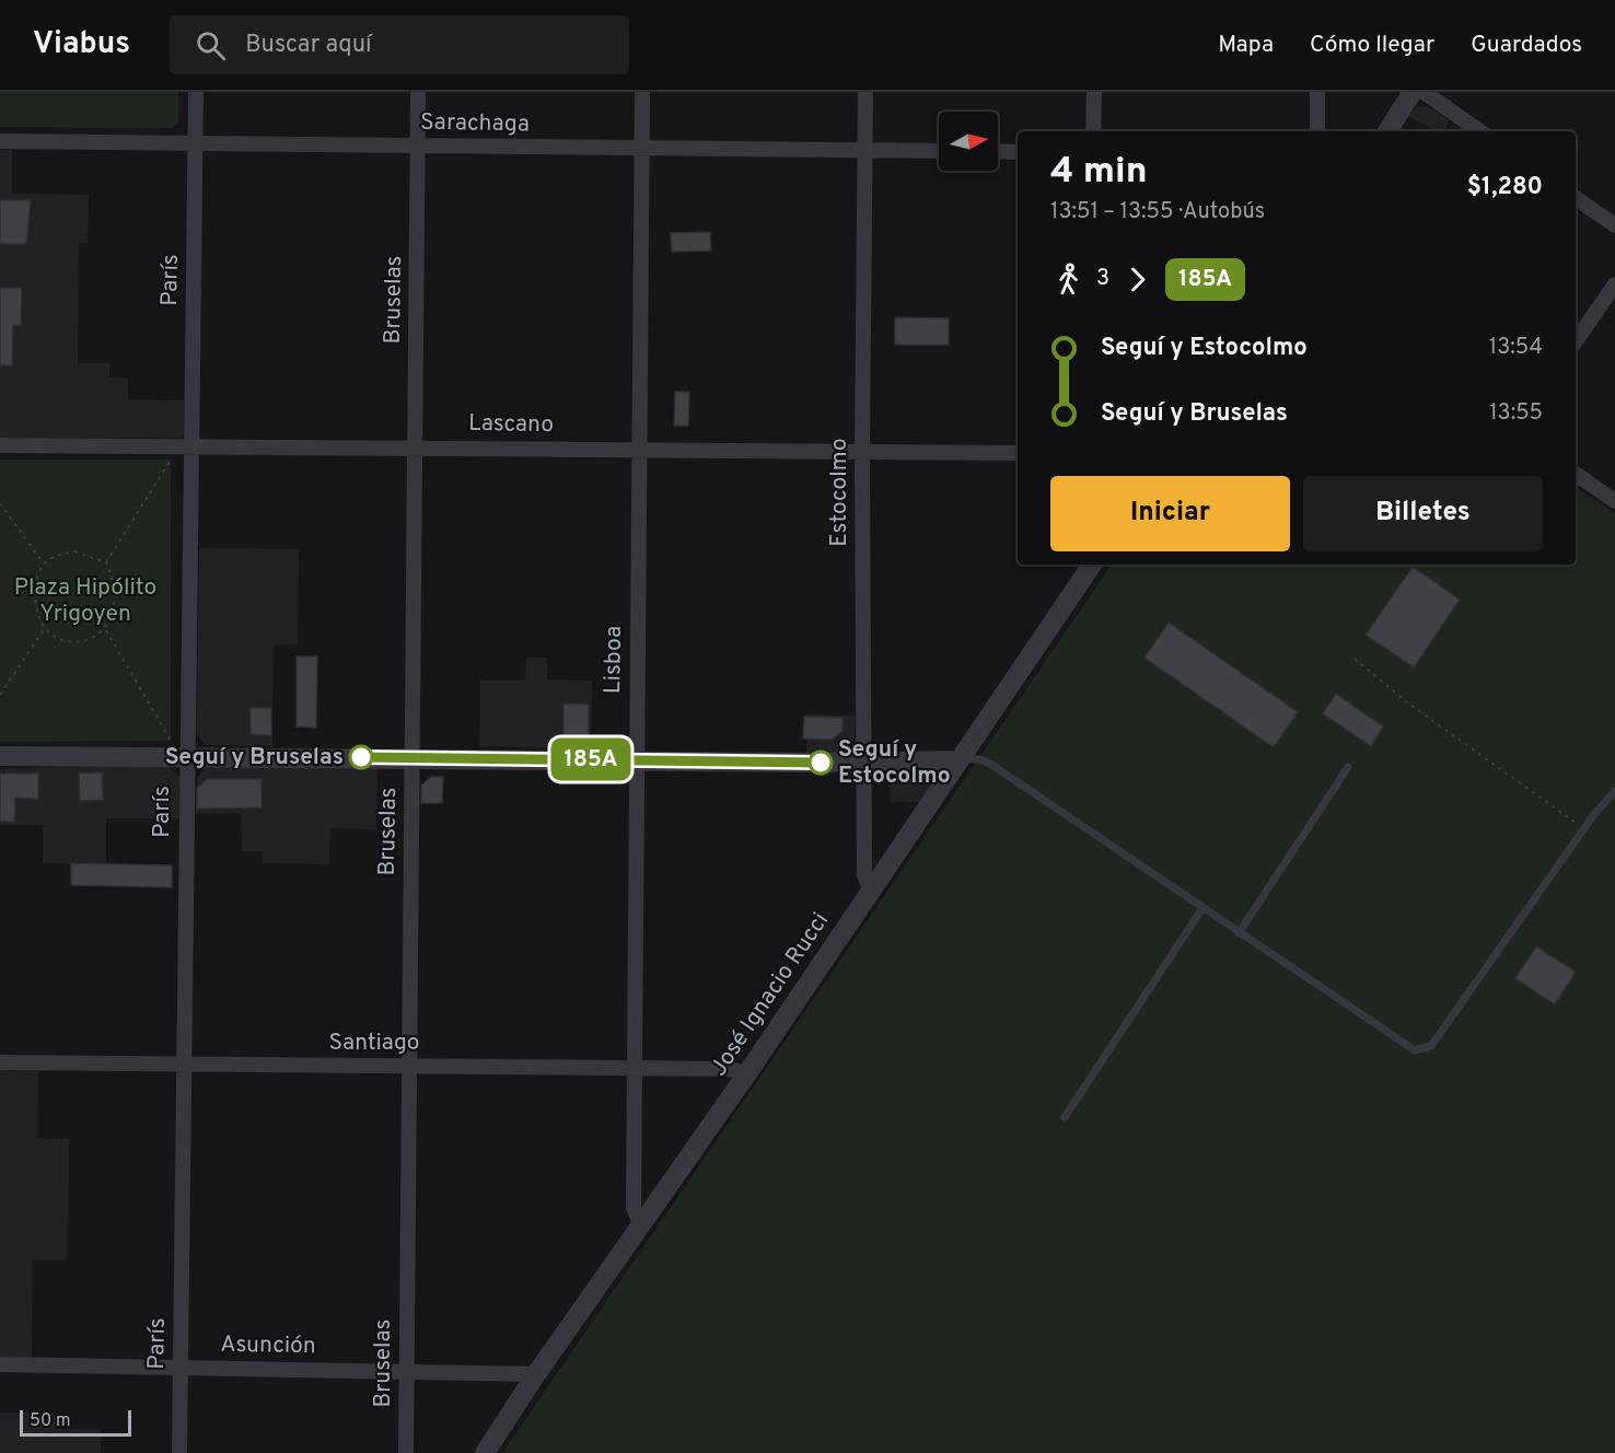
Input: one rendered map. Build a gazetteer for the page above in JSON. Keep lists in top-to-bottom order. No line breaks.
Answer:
{"streets":{"street":["Sarachaga","París","Bruselas","Lascano","Estocolmo","Lisboa","José Ignacio Rucci","Santiago","Asunción"]},"crossings":[["Sarachaga","París"],["Sarachaga","Bruselas"],["Sarachaga","Estocolmo"],["Sarachaga","Lisboa"],["París","Lascano"],["París","Santiago"],["París","Asunción"],["Bruselas","Lascano"],["Bruselas","Santiago"],["Bruselas","Asunción"],["Lascano","Estocolmo"],["Lascano","Lisboa"],["Estocolmo","José Ignacio Rucci"],["Lisboa","José Ignacio Rucci"],["Lisboa","Santiago"],["José Ignacio Rucci","Santiago"],["José Ignacio Rucci","Asunción"]],"parks":["Plaza Hipólito Yrigoyen"],"places":["Seguí y Bruselas","Seguí y Estocolmo"],"lines":["bus line 185A"],"scale_bar":"50 m","north":"right","page":{"header":"Viabus","search":"Buscar aquí","nav":["Mapa","Cómo llegar","Guardados"],"on_map":"185A","heading":["4 min","13:51 – 13:55 · Autobús","$1,280"],"legs":["3","185A"],"list":[{"name":"Seguí y Estocolmo","value":"13:54"},{"name":"Seguí y Bruselas","value":"13:55"}],"buttons":["Iniciar","Billetes"],"scale":"50 m"}}
